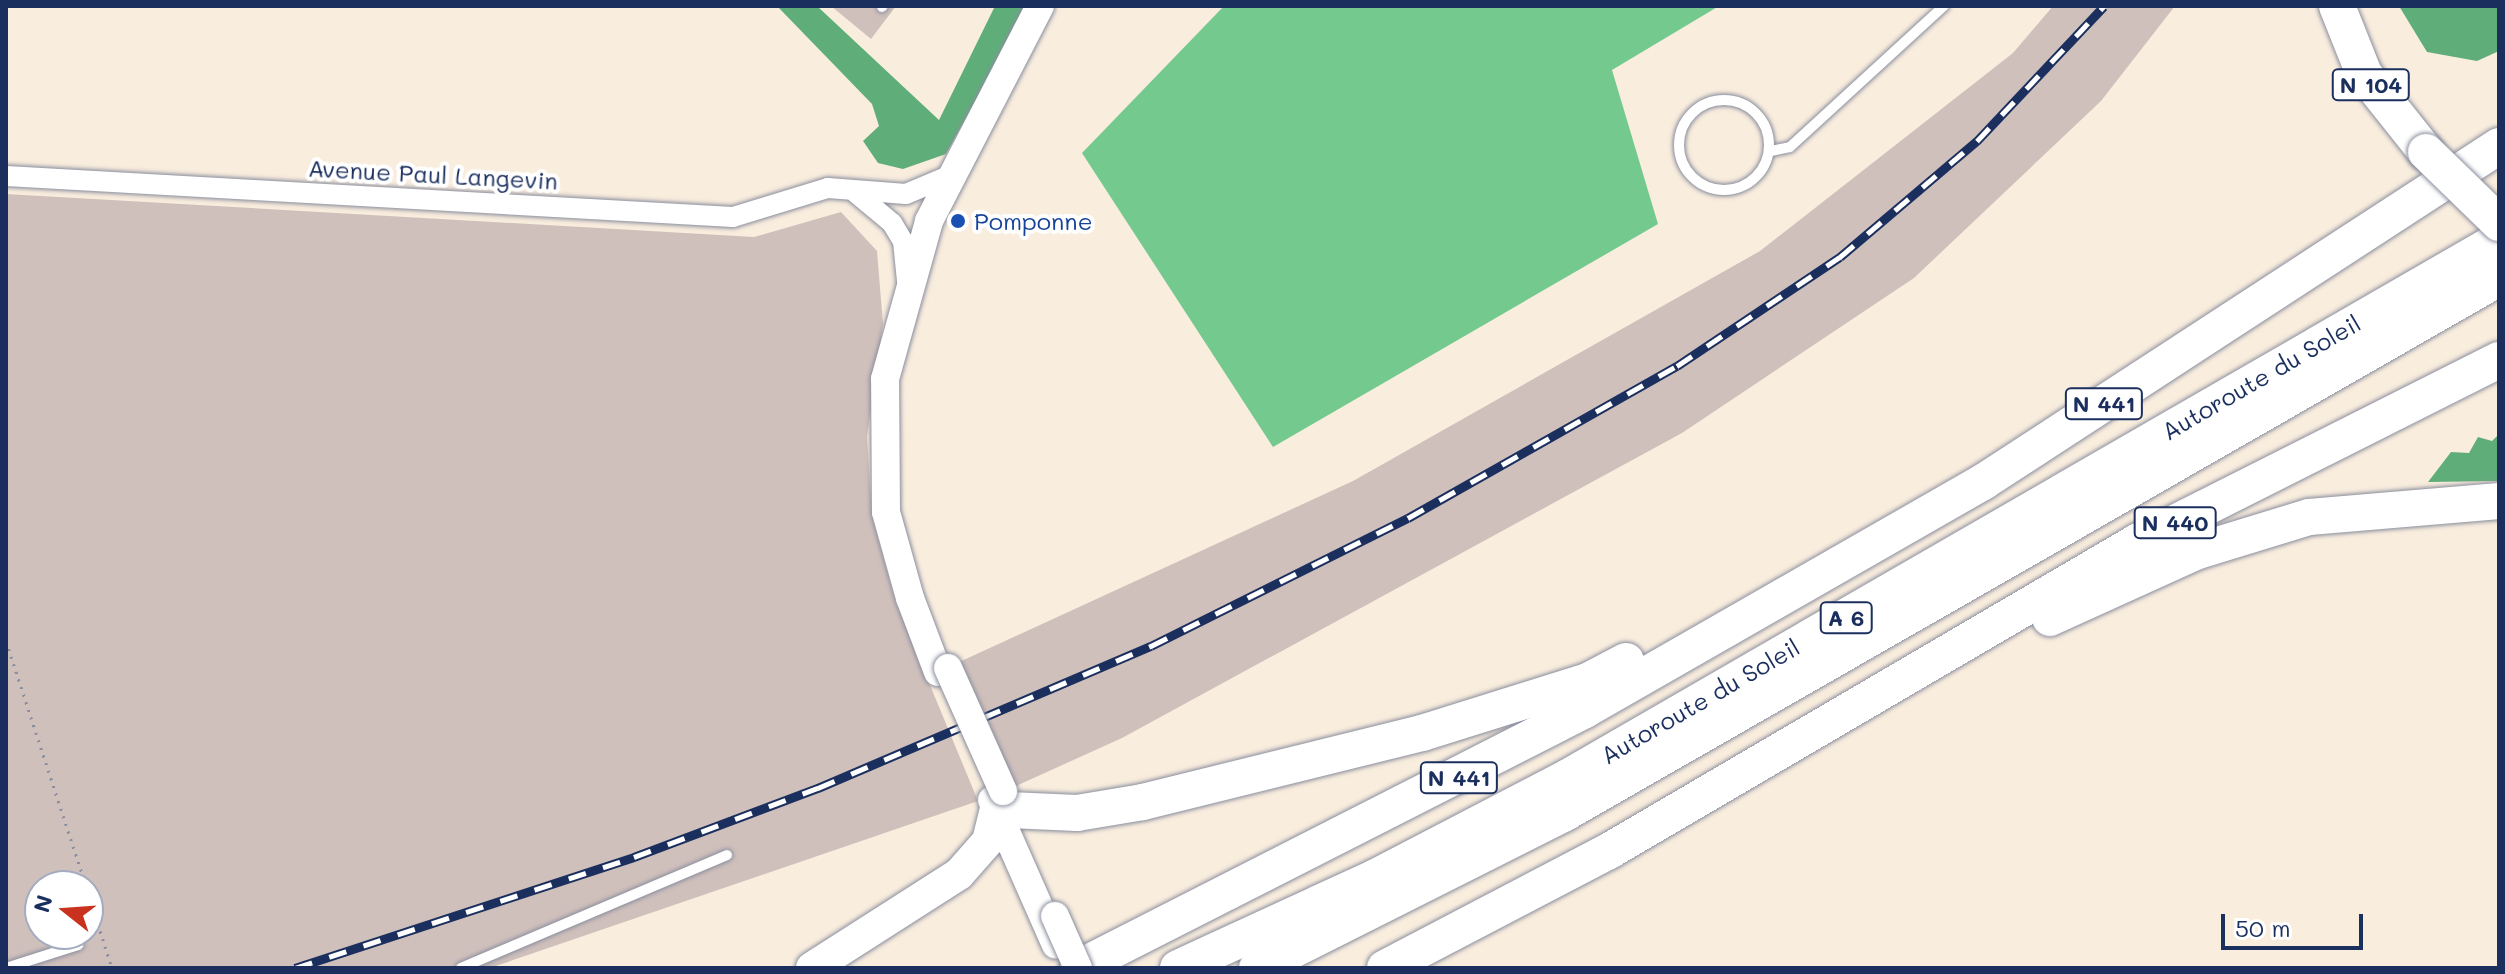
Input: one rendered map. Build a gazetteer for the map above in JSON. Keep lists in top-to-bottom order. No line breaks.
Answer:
{"streets":{"highway":["N 104","Autoroute du Soleil","N 441","N 440","A 6"],"street":["Avenue Paul Langevin"]},"places":["Pomponne"],"scale_bar":"50 m","north":"left"}
